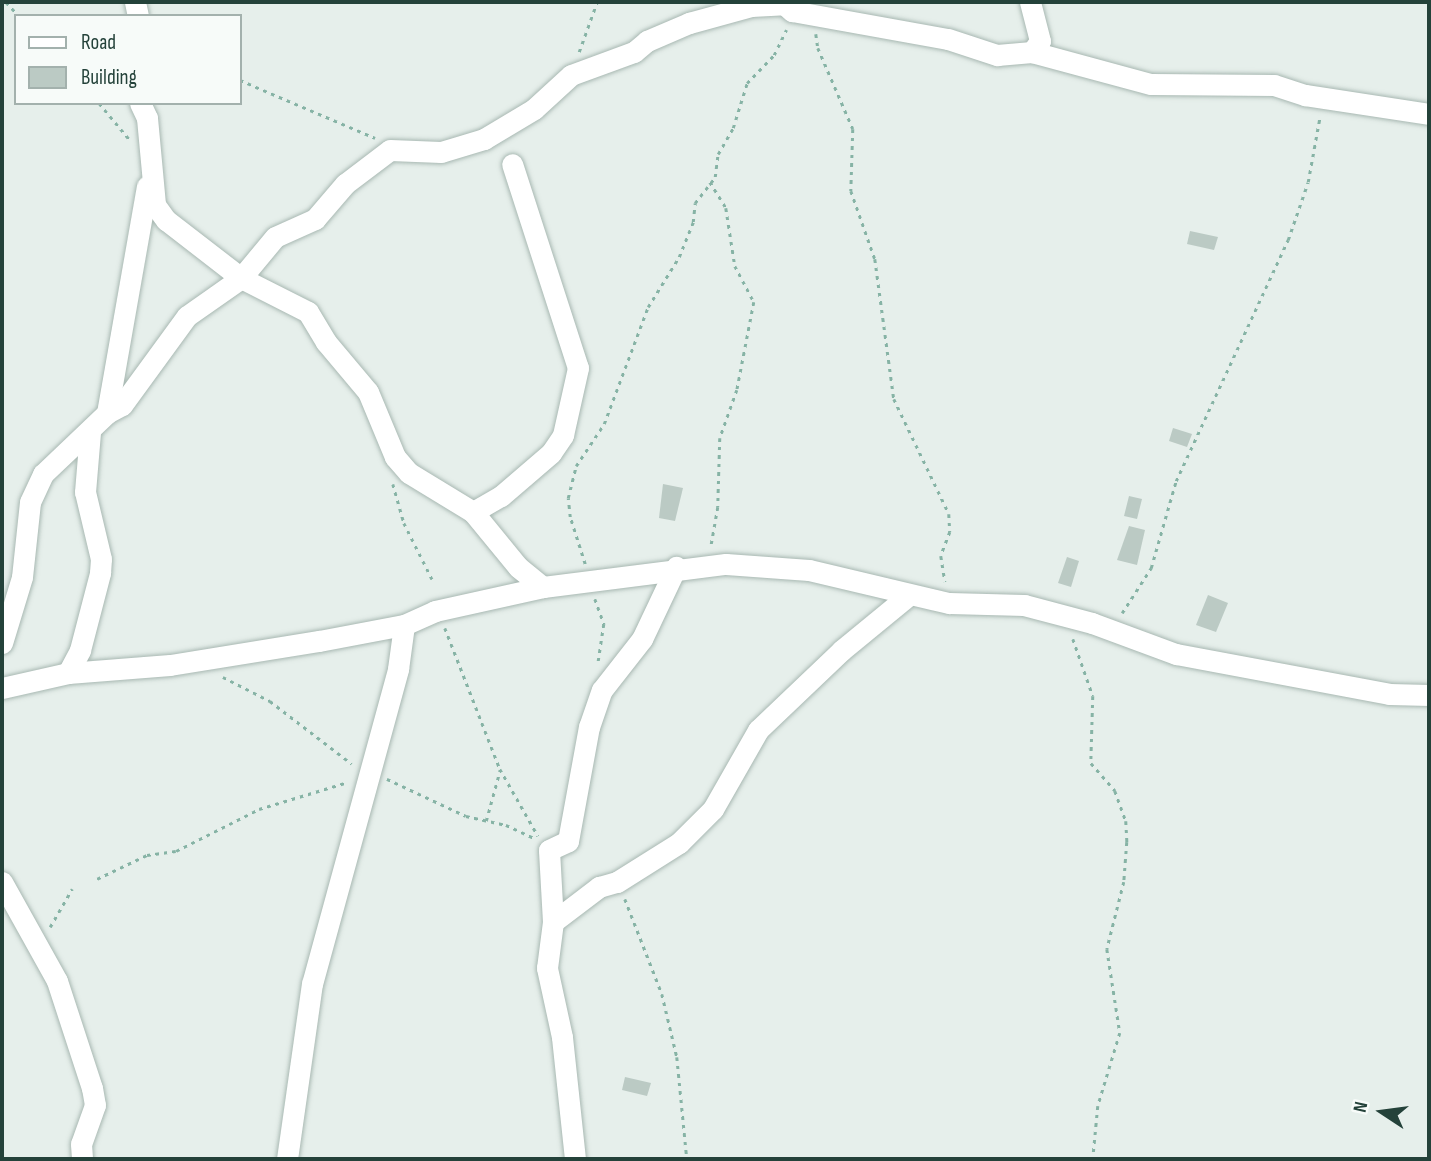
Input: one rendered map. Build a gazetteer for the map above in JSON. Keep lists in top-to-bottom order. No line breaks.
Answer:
{"legend":["Road","Building"],"north":"left"}
